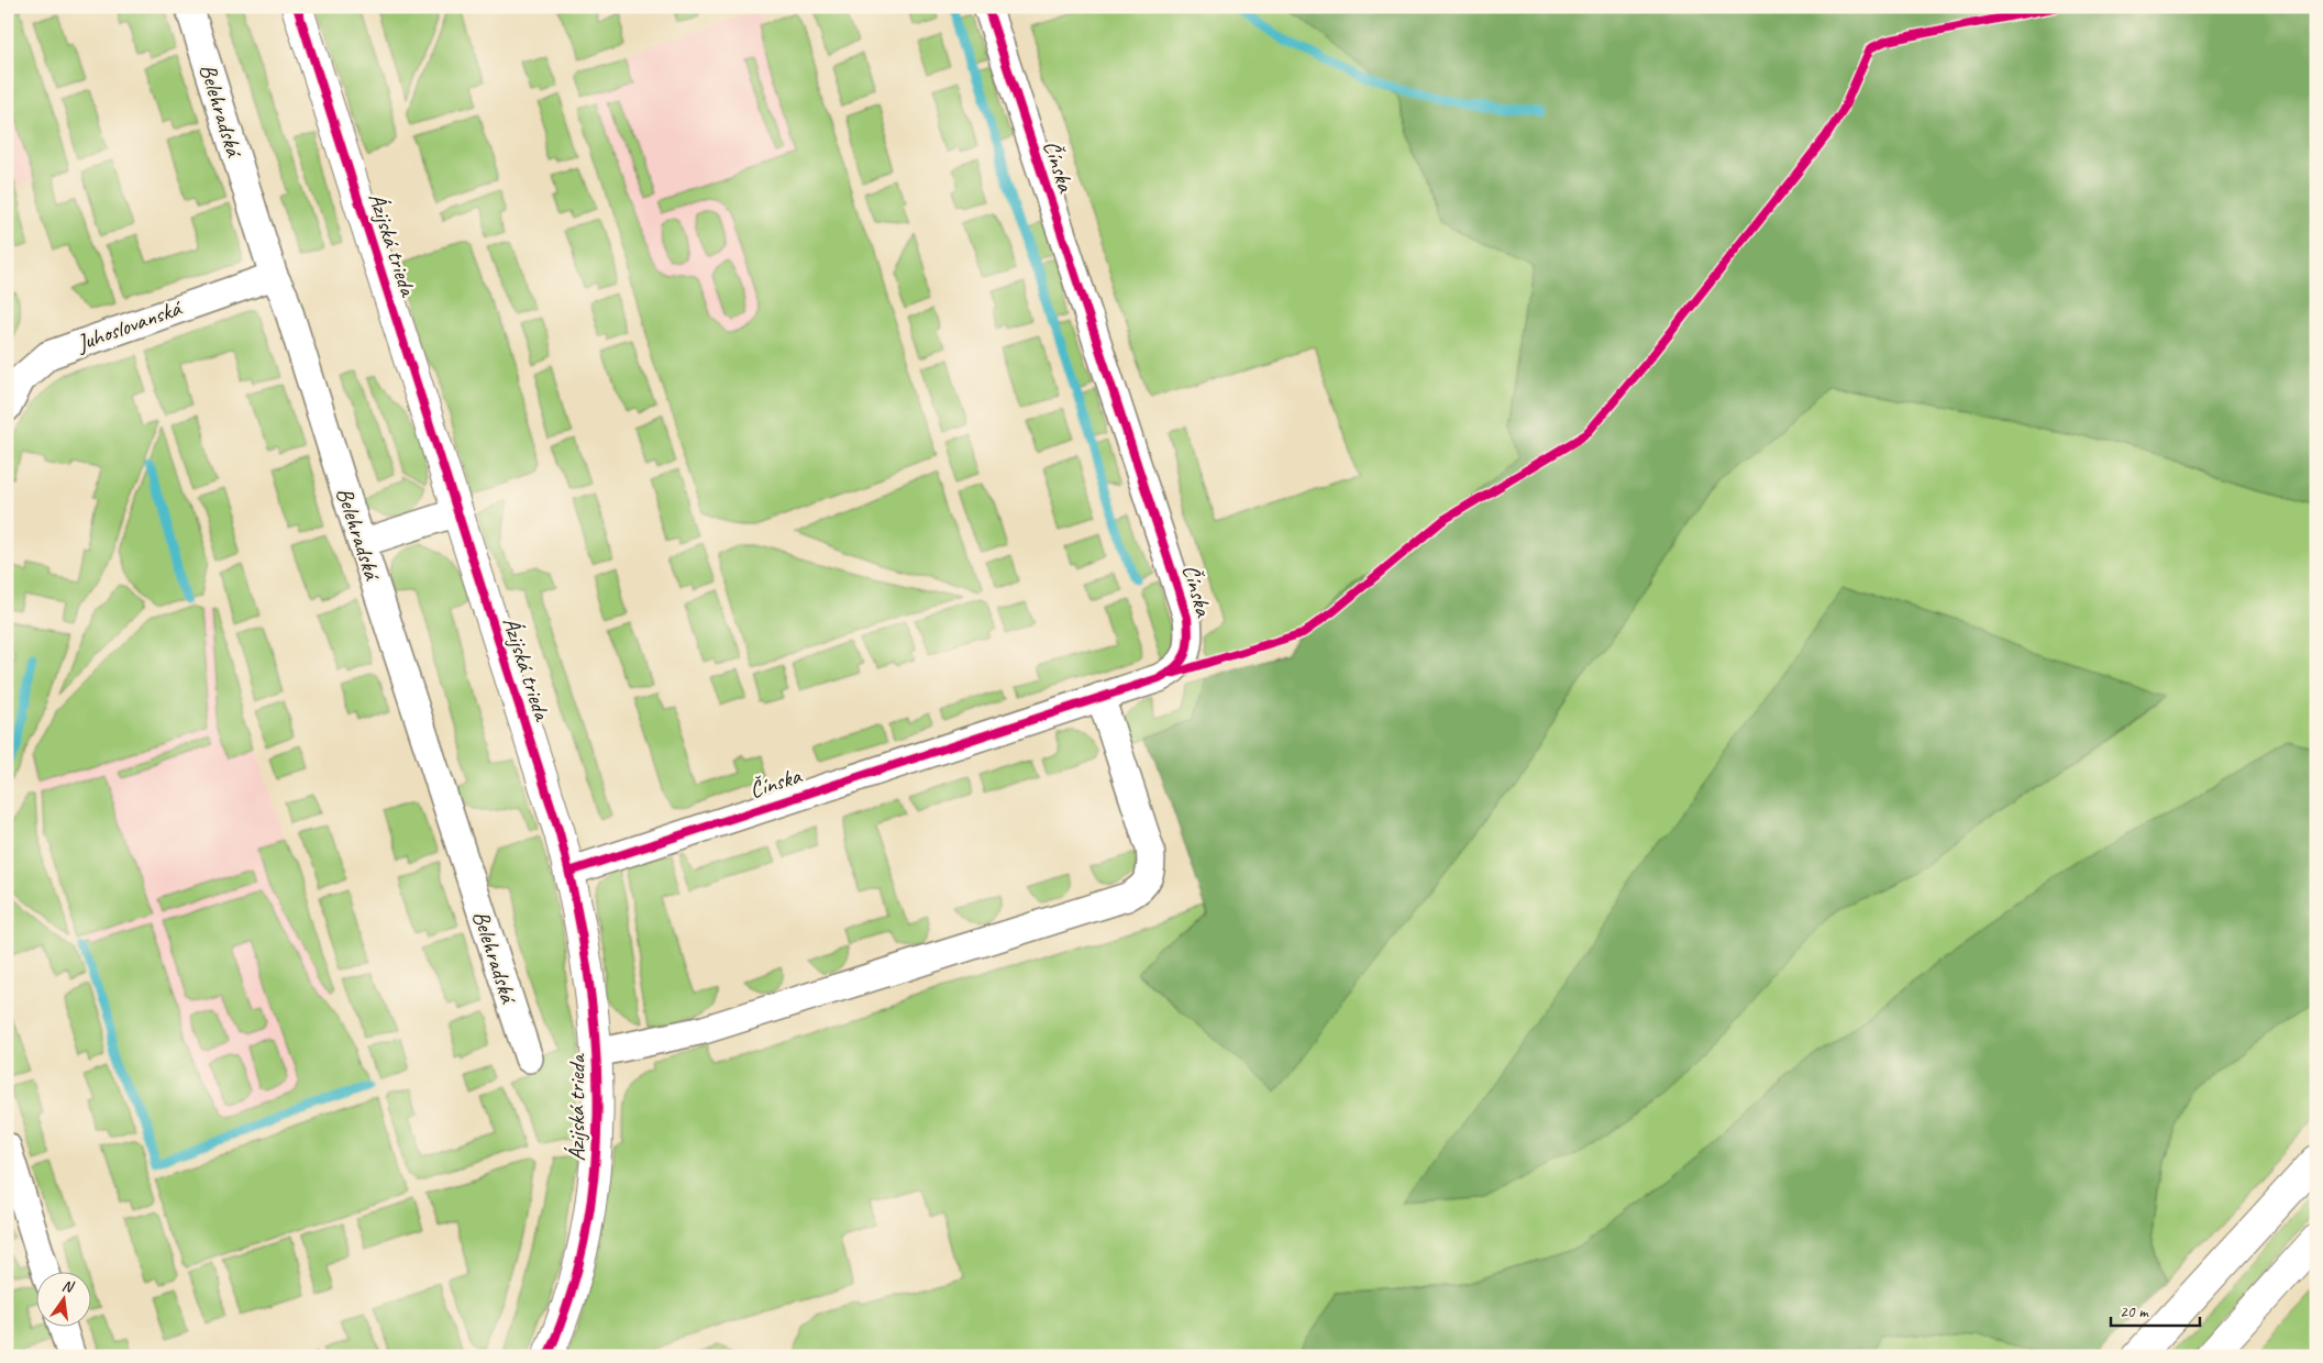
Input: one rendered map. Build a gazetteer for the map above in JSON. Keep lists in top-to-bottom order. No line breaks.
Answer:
{"streets":{"main road":["Ázijská trieda"],"street":["Belehradská","Čínska","Juhoslovanská"]},"crossings":[["Belehradská","Juhoslovanská"],["Čínska","Ázijská trieda"]],"scale_bar":"20 m","north":"top"}
